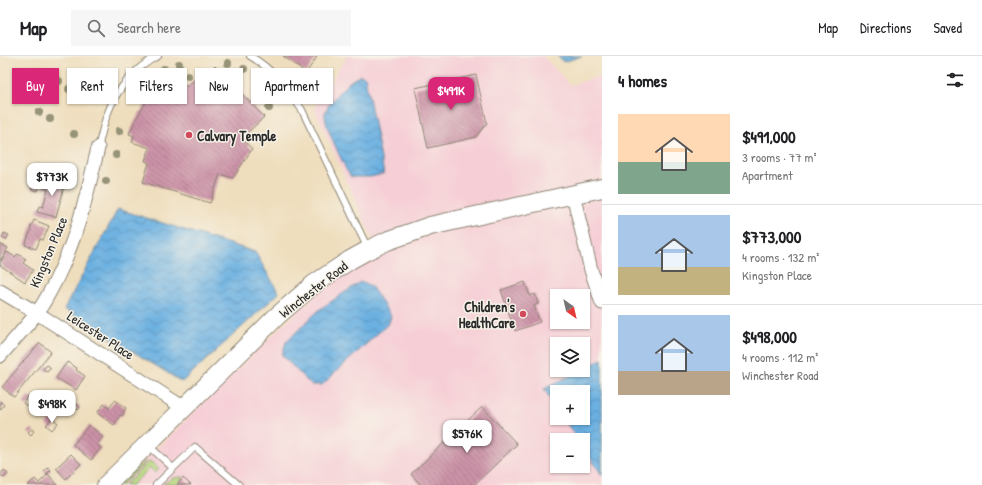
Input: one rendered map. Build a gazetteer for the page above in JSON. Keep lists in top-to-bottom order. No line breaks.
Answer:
{"streets":{"street":["Kingston Place","Winchester Road","Leicester Place"]},"crossings":[["Kingston Place","Leicester Place"],["Winchester Road","Leicester Place"]],"places":["Calvary Temple","Children's HealthCare"],"north":"bottom right","page":{"header":"Map","search":"Search here","nav":["Map","Directions","Saved"],"heading":"4 homes","chip":["Buy","Rent","Filters","New","Apartment"],"price":["$491K","$773K","$498K","$576K"],"list":[{"name":"$491,000","note":"3 rooms · 77 m² · Apartment"},{"name":"$773,000","note":"4 rooms · 132 m² · Kingston Place"},{"name":"$498,000","note":"4 rooms · 112 m² · Winchester Road"}],"map_buttons":["+","−"]}}
